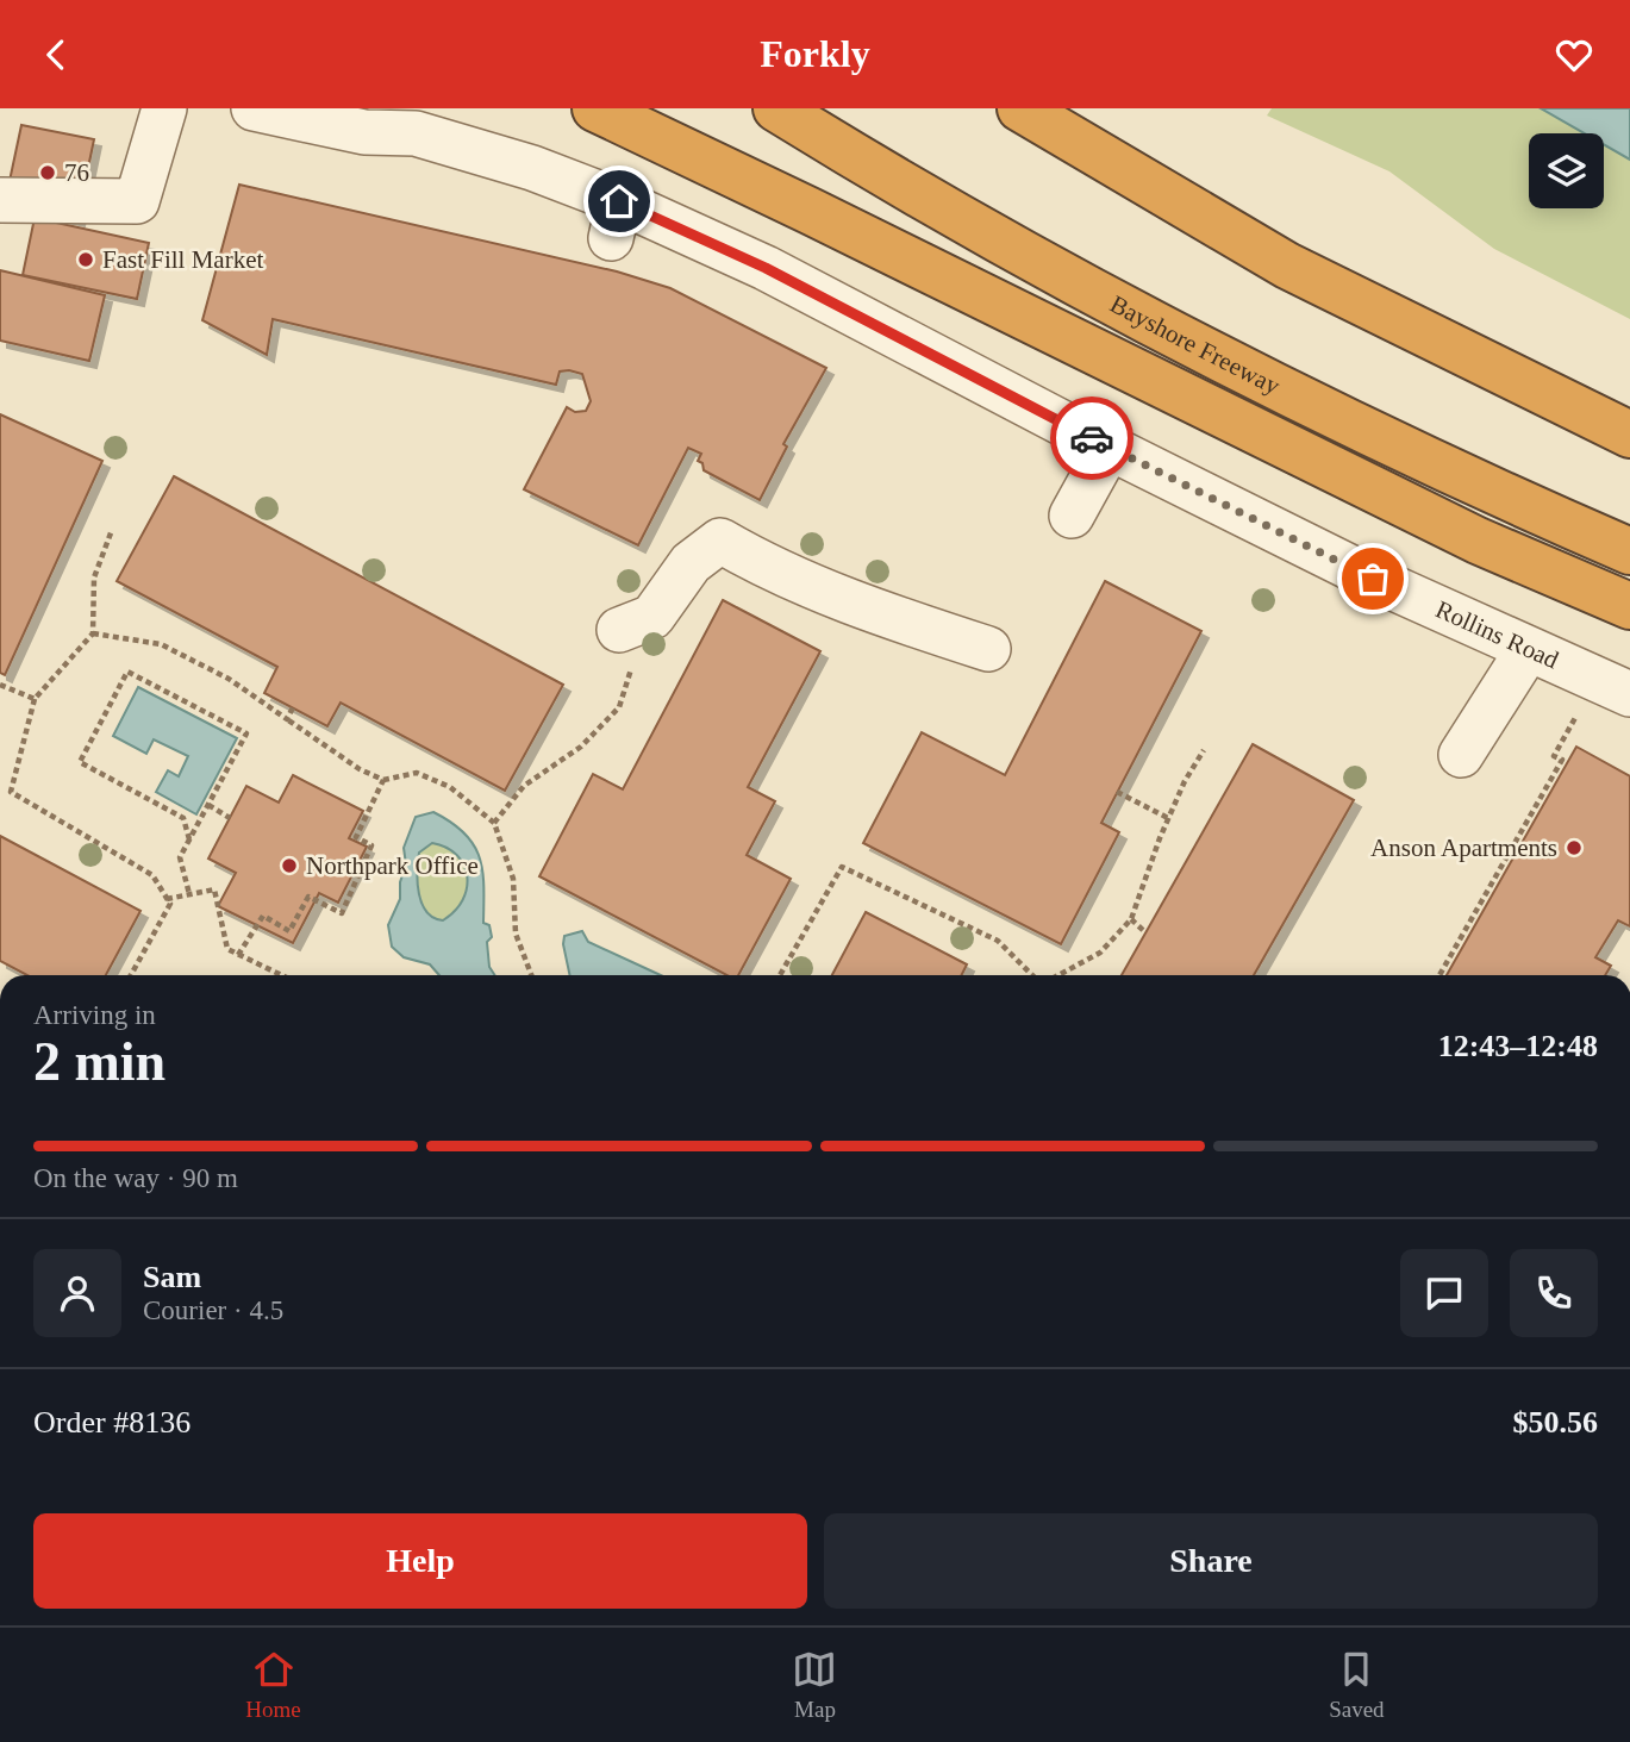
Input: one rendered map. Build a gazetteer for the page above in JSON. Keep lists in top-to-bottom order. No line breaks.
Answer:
{"streets":{"highway":["Bayshore Freeway"],"street":["Rollins Road"]},"places":["76","Fast Fill Market","Anson Apartments","Northpark Office"],"page":{"header":"Forkly","heading":["2 min","Arriving in","12:43–12:48"],"panel":["Sam","Courier · 4.5","Order #8136","$50.56"],"bar":"On the way · 90 m","buttons":["Help","Share"],"tabs":["Home","Map","Saved"]}}
